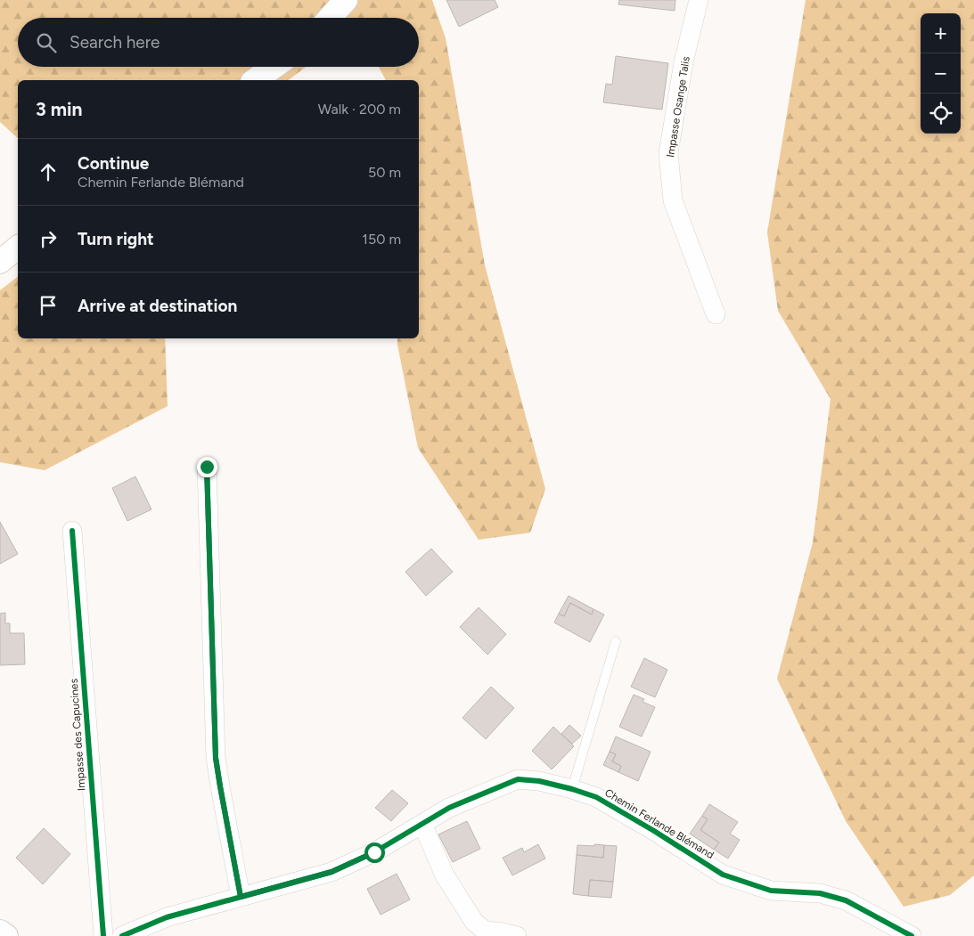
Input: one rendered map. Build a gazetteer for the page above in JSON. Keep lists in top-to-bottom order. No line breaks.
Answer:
{"streets":{"street":["Impasse Osange Talis","Impasse des Capucines","Chemin Ferlande Blémand"]},"page":{"map_buttons":["+","−"],"search":"Search here","heading":["3 min","Walk · 200 m"],"list":[["Continue","Chemin Ferlande Blémand","50 m"],["Turn right","150 m"],"Arrive at destination"]}}
